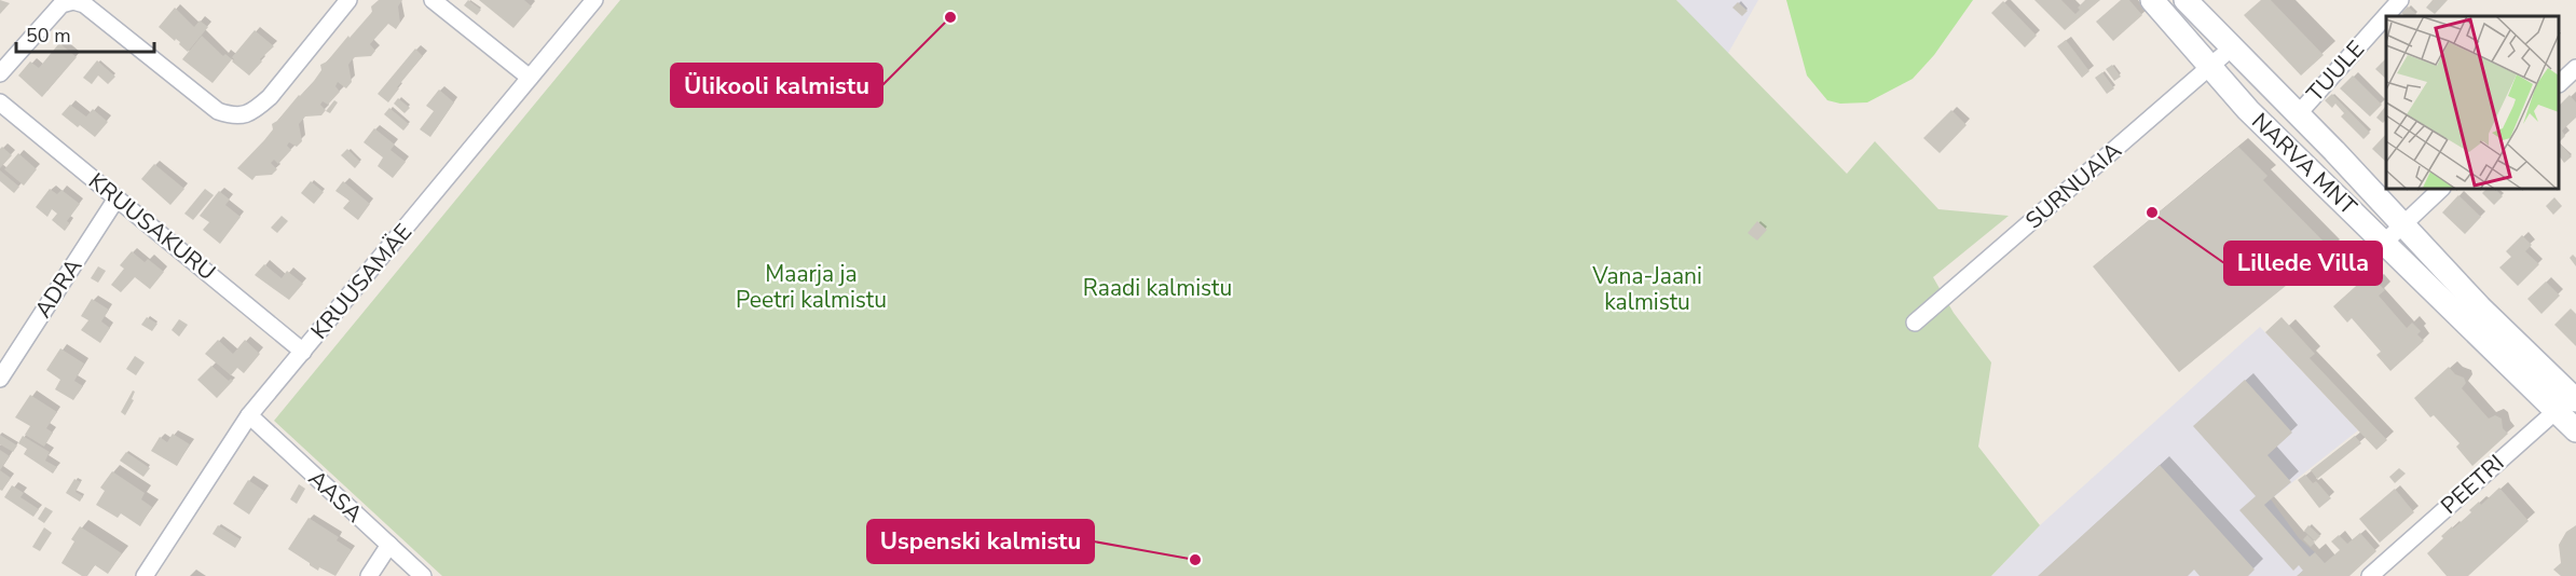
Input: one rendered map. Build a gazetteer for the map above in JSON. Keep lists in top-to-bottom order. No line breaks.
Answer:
{"streets":{"main road":["NARVA MNT"],"street":["TUULE","SURNUAIA","KRUUSAKURU","KRUUSAMÄE","ADRA","PEETRI","AASA"]},"crossings":[["TUULE","NARVA MNT"],["NARVA MNT","SURNUAIA"],["NARVA MNT","PEETRI"],["KRUUSAKURU","KRUUSAMÄE"],["KRUUSAKURU","ADRA"],["KRUUSAMÄE","AASA"]],"parks":["Maarja ja Peetri kalmistu","Vana-Jaani kalmistu","Raadi kalmistu"],"places":["Ülikooli kalmistu","Lillede Villa","Uspenski kalmistu"],"scale_bar":"50 m"}
